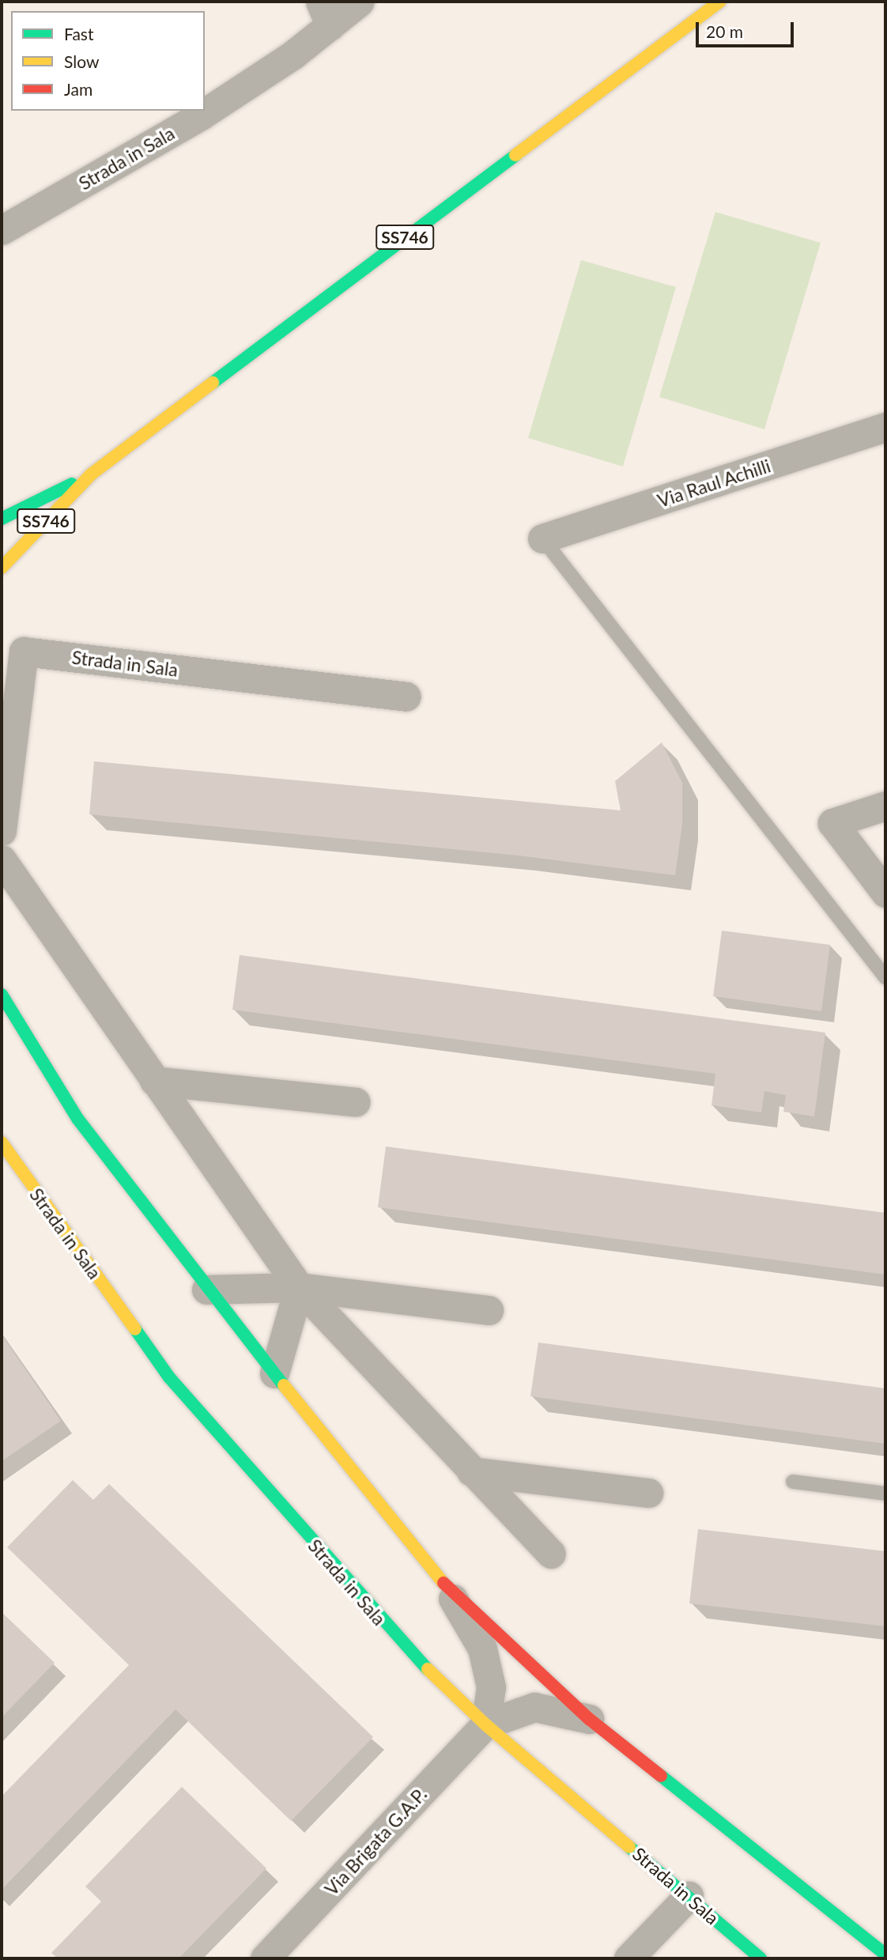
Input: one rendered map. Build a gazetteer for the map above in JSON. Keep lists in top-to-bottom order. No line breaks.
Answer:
{"streets":{"street":["Strada in Sala","SS746","Via Raul Achilli","Via Brigata G.A.P."]},"crossings":[["Strada in Sala","Via Brigata G.A.P."]],"legend":["Fast","Slow","Jam"],"scale_bar":"20 m"}
